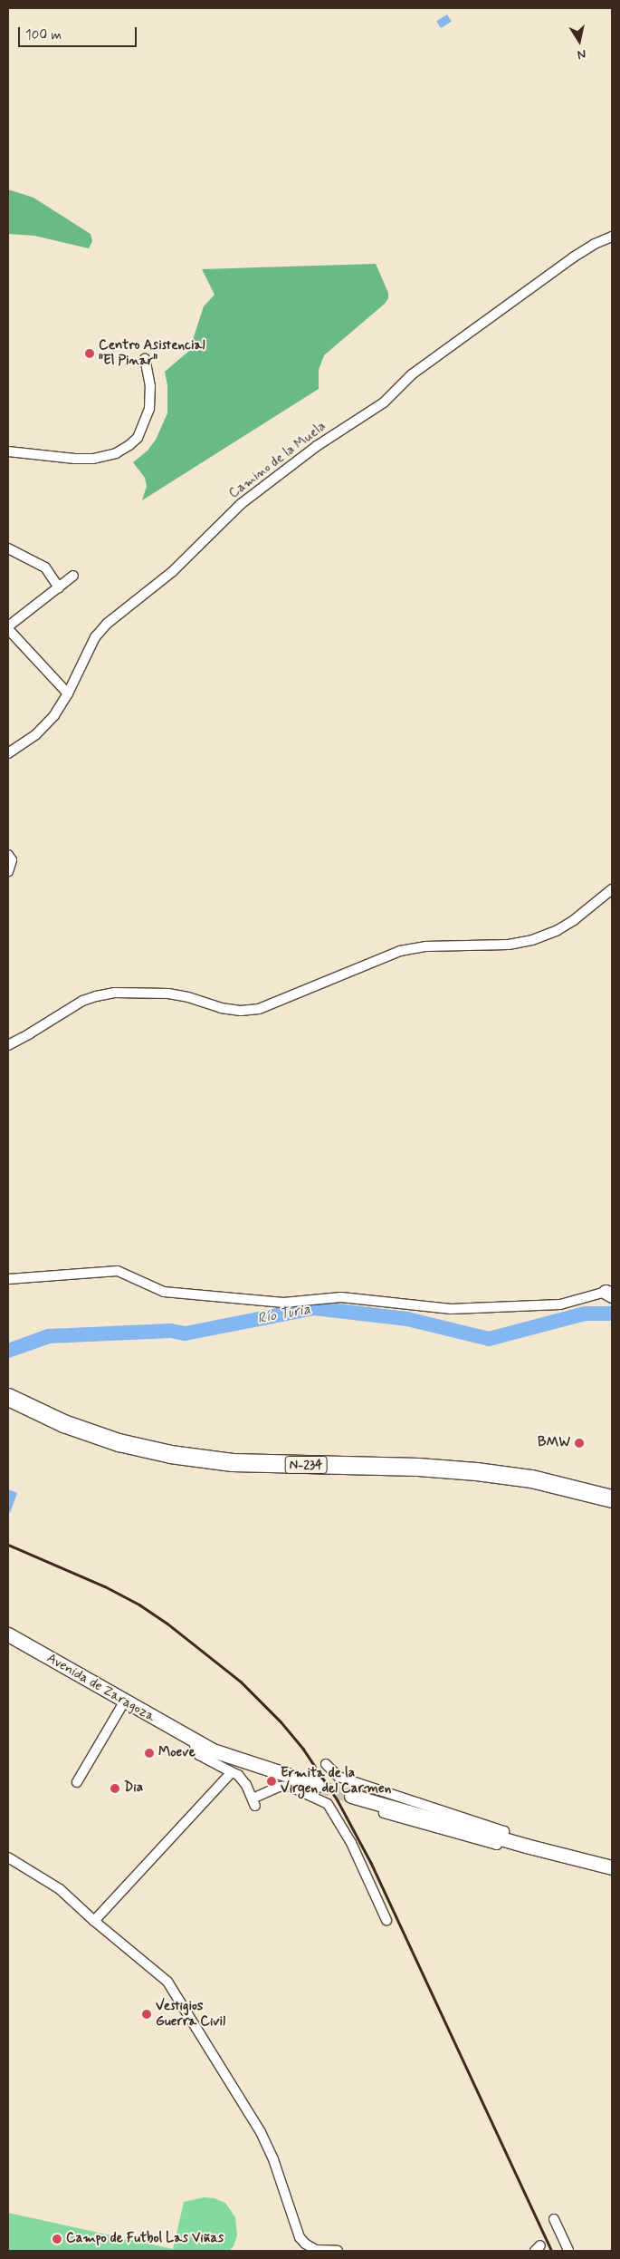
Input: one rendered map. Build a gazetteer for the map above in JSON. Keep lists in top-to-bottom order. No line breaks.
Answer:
{"streets":{"highway":["N-234"],"main road":["Avenida de Zaragoza"],"street":["Camino de la Muela"]},"water":["Río Turia"],"places":["Centro Asistencial \"El Pinar\"","BMW","Moeve","Ermita de la Virgen del Carmen","Dia","Vestigios Guerra Civil","Campo de Futbol Las Viñas"],"scale_bar":"100 m","north":"bottom"}
